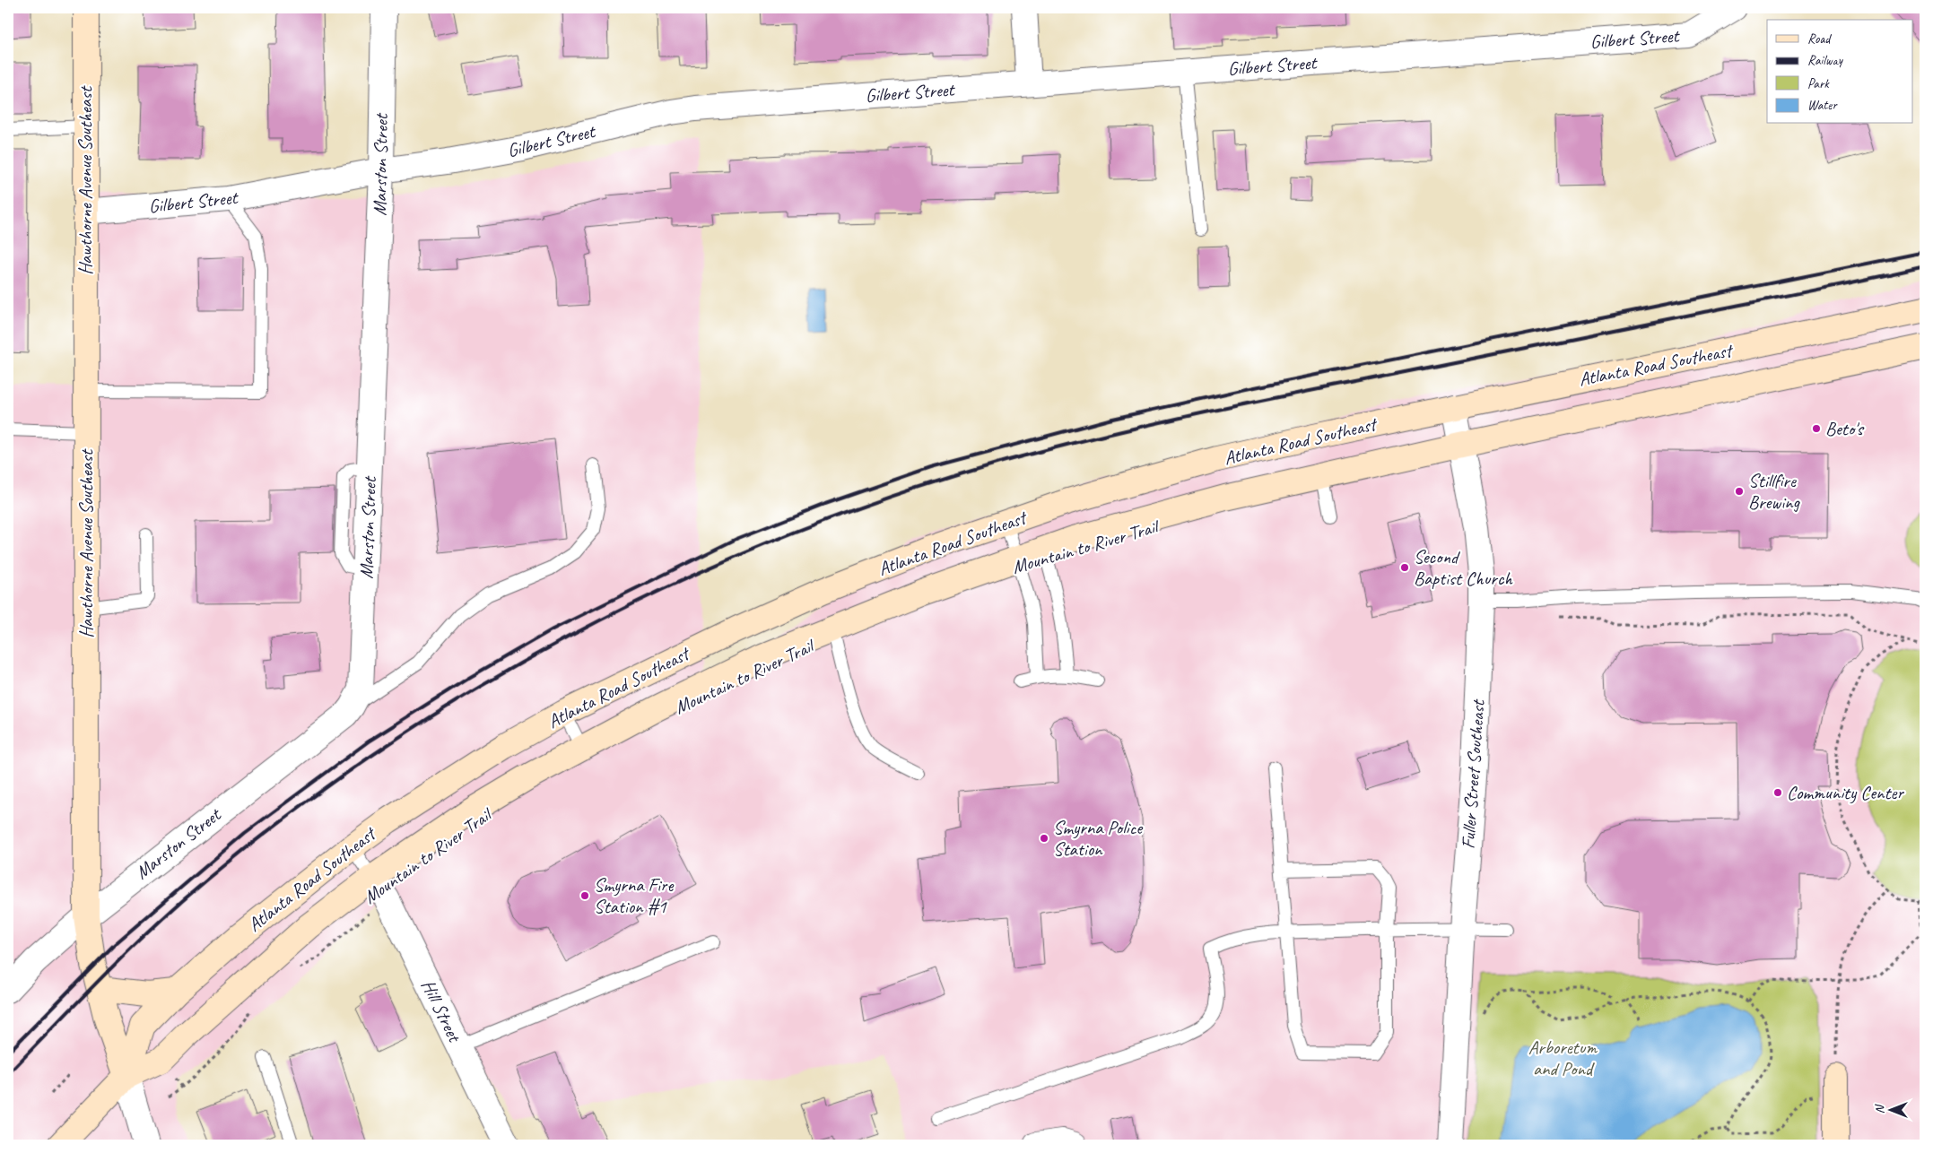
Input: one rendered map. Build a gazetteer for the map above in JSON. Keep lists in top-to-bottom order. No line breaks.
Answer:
{"streets":{"main road":["Hawthorne Avenue Southeast","Atlanta Road Southeast"],"street":["Gilbert Street","Marston Street","Fuller Street Southeast","Hill Street"],"path":["Mountain to River Trail"]},"crossings":[["Gilbert Street","Marston Street"],["Gilbert Street","Hawthorne Avenue Southeast"],["Marston Street","Hawthorne Avenue Southeast"],["Hawthorne Avenue Southeast","Atlanta Road Southeast"],["Atlanta Road Southeast","Fuller Street Southeast"],["Atlanta Road Southeast","Hill Street"],["Mountain to River Trail","Hill Street"]],"parks":["Arboretum and Pond"],"places":["Beto's","Stillfire Brewing","Second Baptist Church","Community Center","Smyrna Police Station","Smyrna Fire Station #1"],"legend":["Road","Railway","Park","Water"],"north":"left"}
